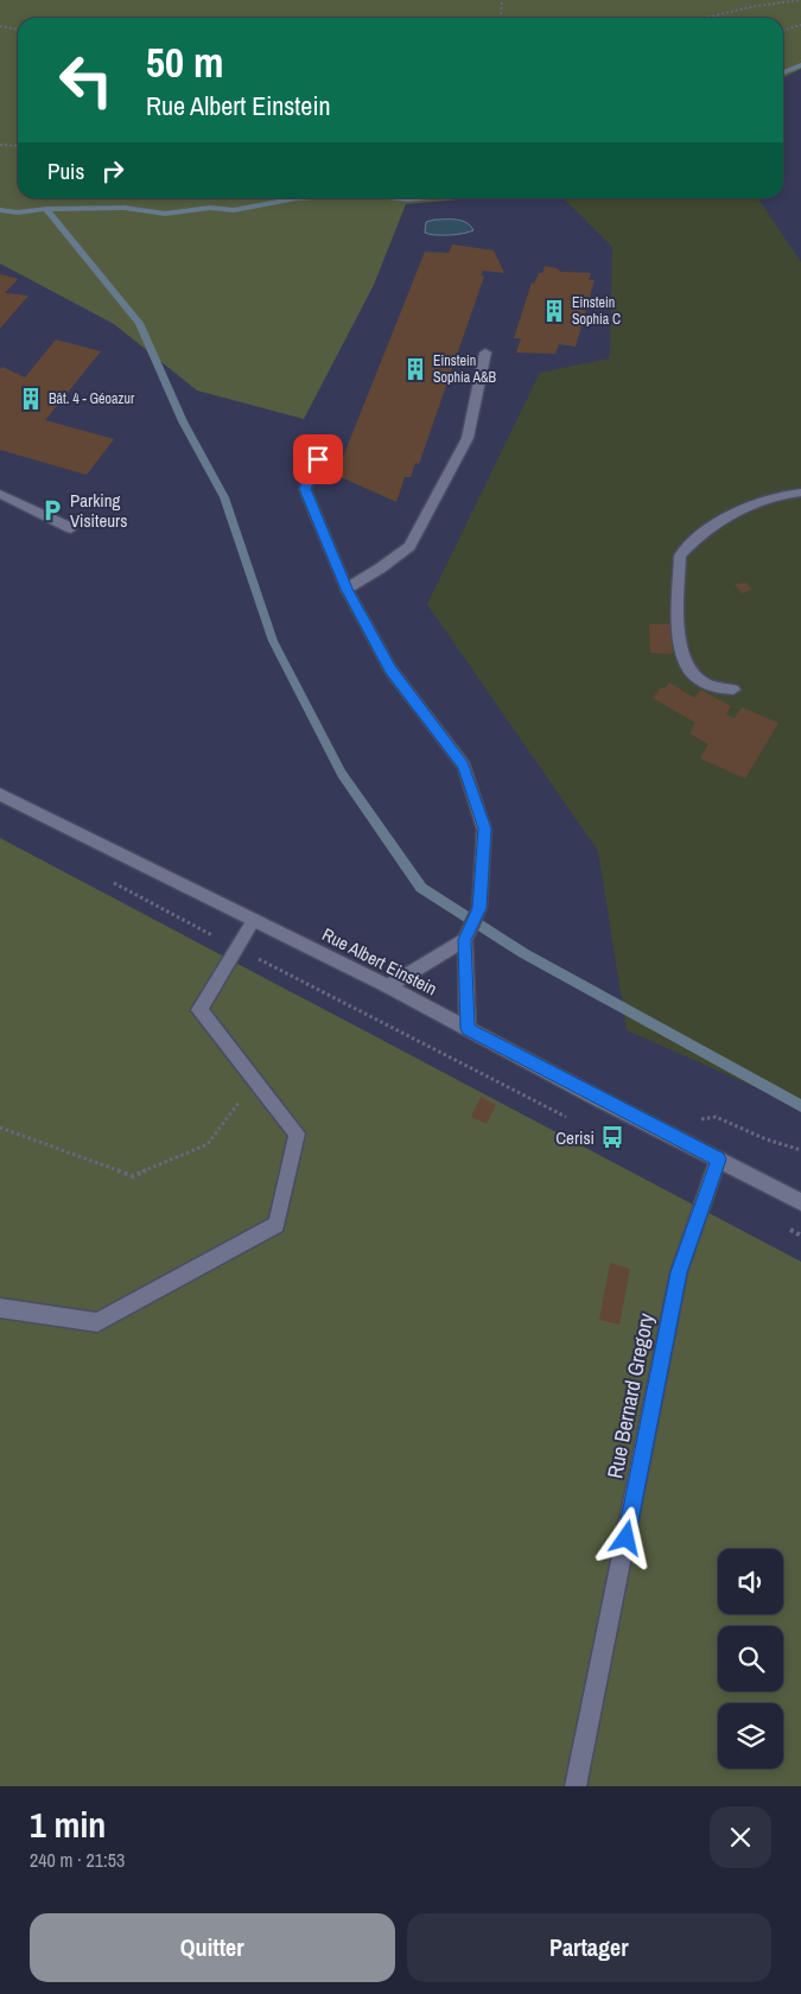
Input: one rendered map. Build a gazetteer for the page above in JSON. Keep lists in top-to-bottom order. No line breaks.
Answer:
{"streets":{"street":["Rue Albert Einstein","Rue Bernard Gregory"]},"crossings":[["Rue Albert Einstein","Rue Bernard Gregory"]],"places":{"building":["Einstein Sophia C","Einstein Sophia A&B","Bât. 4 - Géoazur"],"parking":["Parking Visiteurs"],"bus stop":["Cerisi"]},"page":{"turn":["50 m","Rue Albert Einstein"],"then":"Puis","heading":["1 min","240 m · 21:53"],"buttons":["Quitter","Partager"]}}
